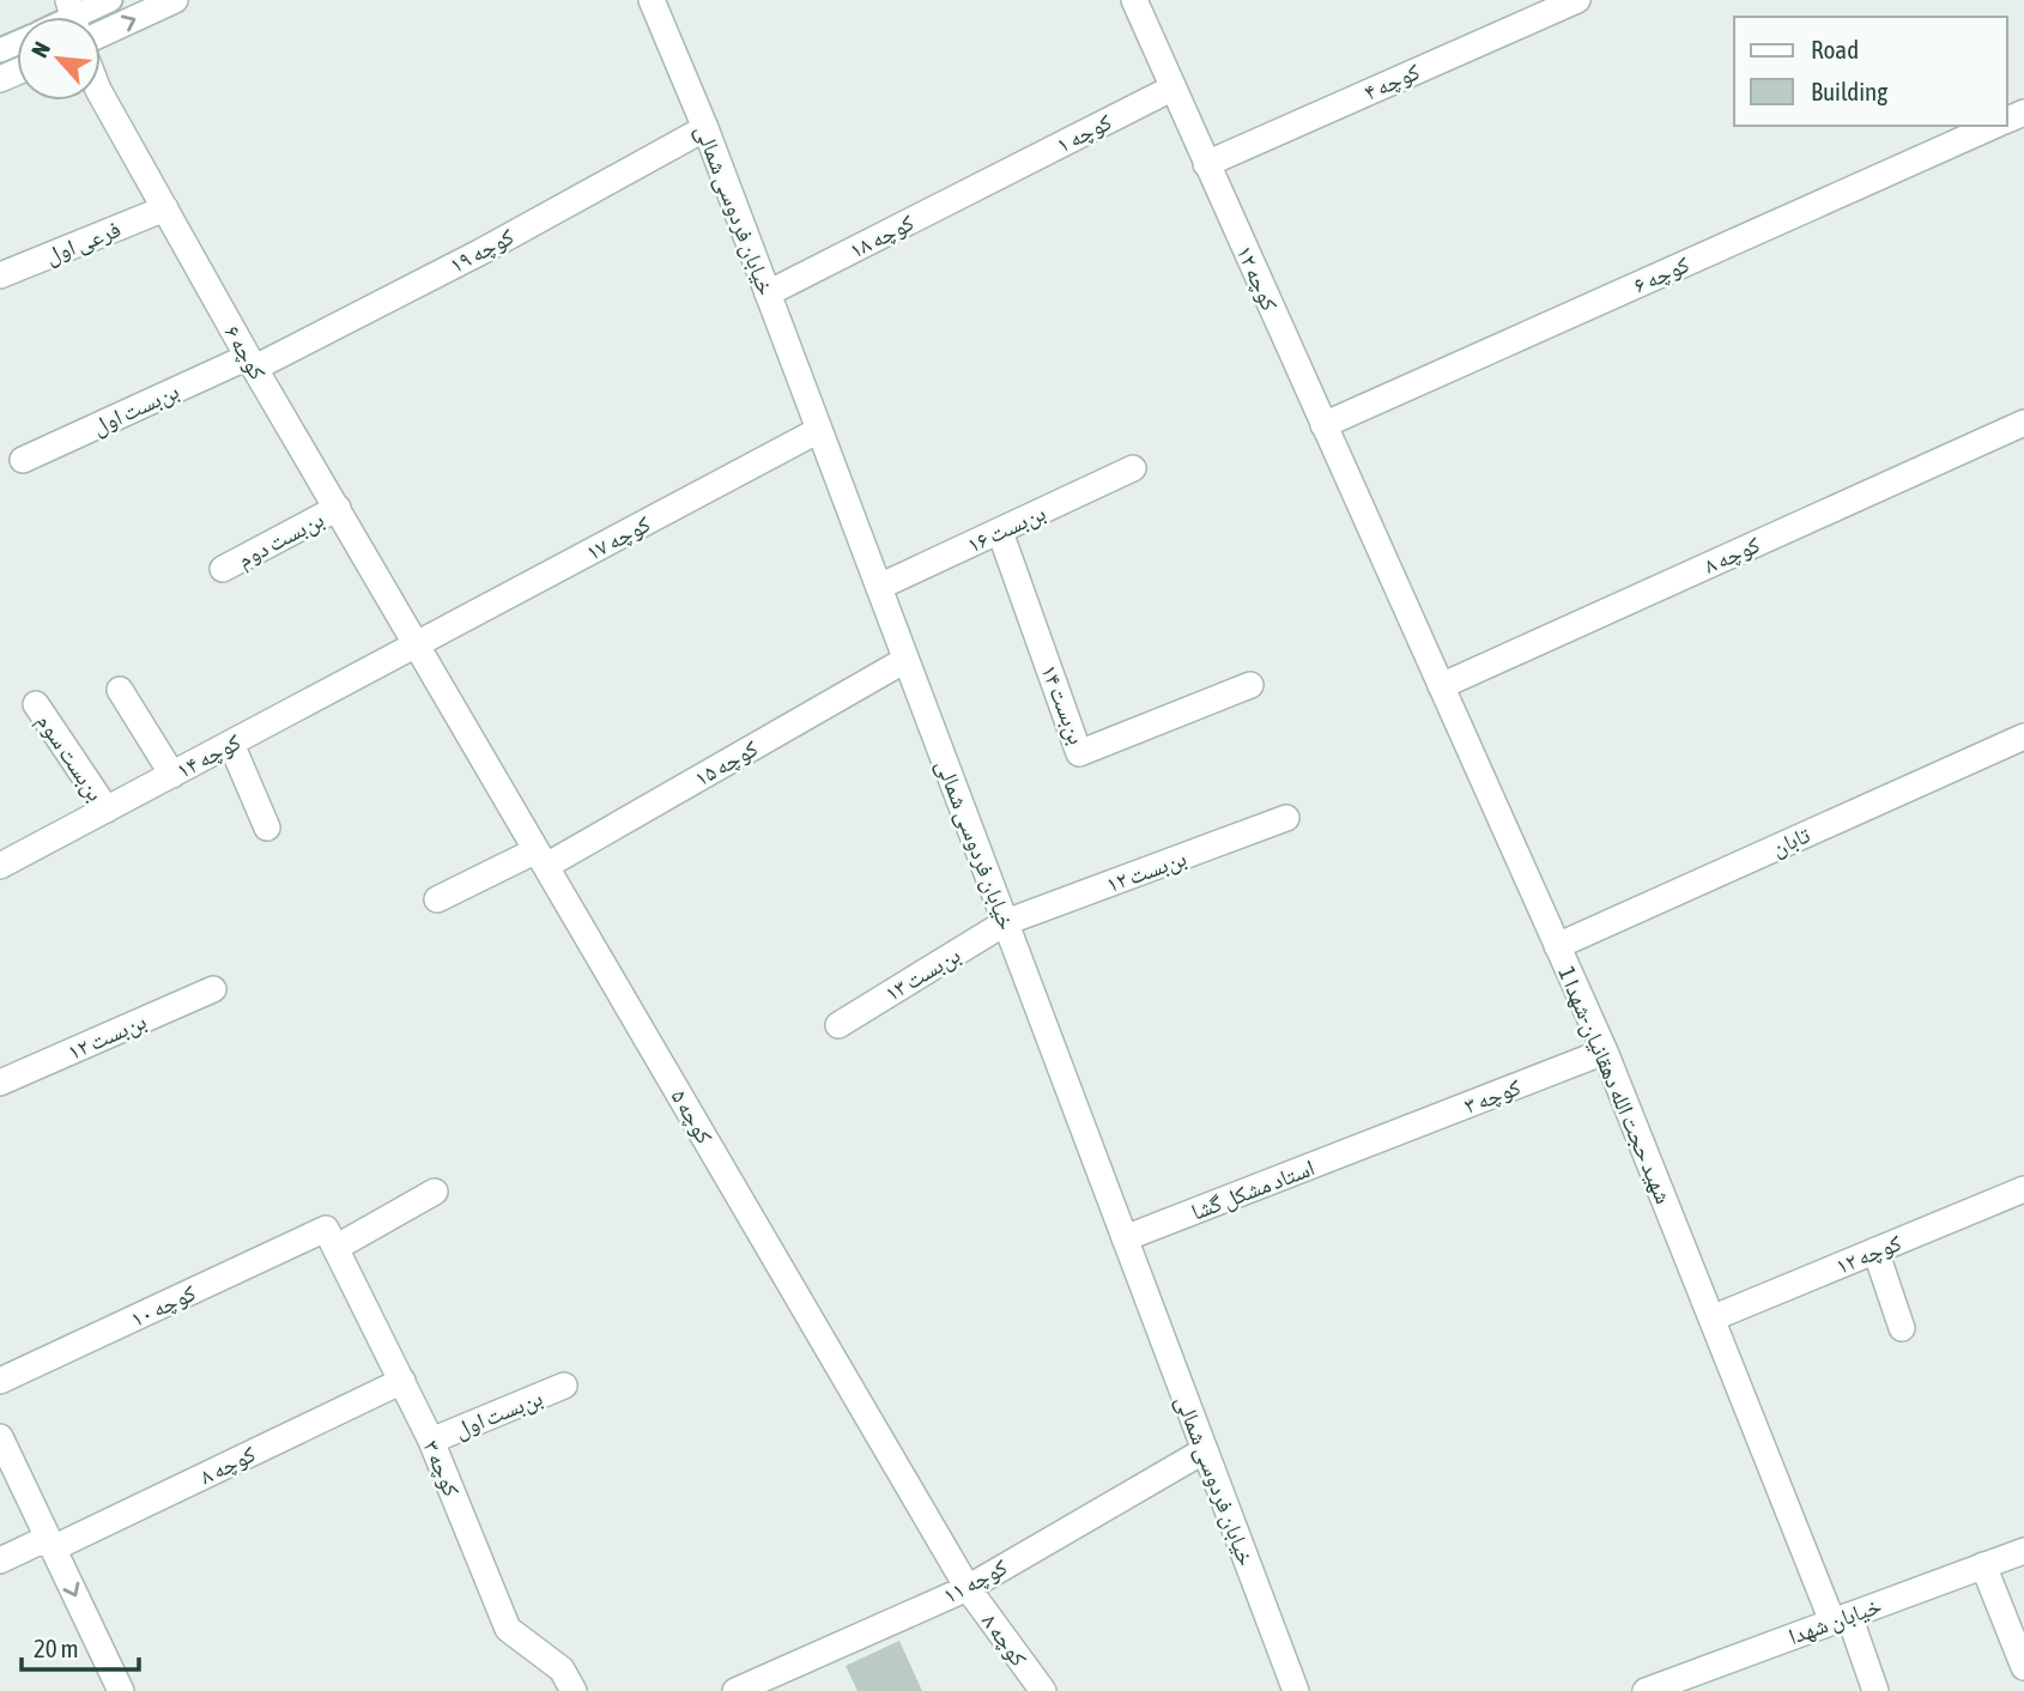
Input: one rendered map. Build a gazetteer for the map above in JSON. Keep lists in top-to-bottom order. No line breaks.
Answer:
{"streets":{"street":["کوچه ۴","کوچه ۱","خیابان فردوسی شمالی","کوچه ۱۸","فرعی اول","کوچه ۱۹","کوچه ۶","کوچه ۱۲","بن‌بست اول","بن‌بست ۱۶","کوچه ۱۷","بن‌بست دوم","کوچه ۸","بن‌بست ۱۴","کوچه ۱۴","بن‌بست سوم","کوچه ۱۵","تابان","بن‌بست ۱۲","بن‌بست ۱۳","شهید حجت الله دهقانیان-شهدا 1","کوچه ۳","کوچه ۵","استاد مشکل گشا","کوچه ۱۰","کوچه ۱۱","خیابان شهدا"]},"crossings":[["کوچه ۴","کوچه ۱۲"],["کوچه ۱","کوچه ۱۸"],["کوچه ۱","کوچه ۱۲"],["خیابان فردوسی شمالی","کوچه ۱۸"],["خیابان فردوسی شمالی","کوچه ۱۹"],["خیابان فردوسی شمالی","بن‌بست ۱۶"],["خیابان فردوسی شمالی","کوچه ۱۷"],["خیابان فردوسی شمالی","کوچه ۱۵"],["خیابان فردوسی شمالی","بن‌بست ۱۲"],["خیابان فردوسی شمالی","بن‌بست ۱۳"],["خیابان فردوسی شمالی","استاد مشکل گشا"],["خیابان فردوسی شمالی","کوچه ۱۱"],["فرعی اول","کوچه ۶"],["کوچه ۱۹","کوچه ۶"],["کوچه ۱۹","بن‌بست اول"],["کوچه ۶","کوچه ۱۲"],["کوچه ۶","بن‌بست اول"],["کوچه ۶","کوچه ۱۷"],["کوچه ۶","بن‌بست دوم"],["کوچه ۶","کوچه ۱۴"],["کوچه ۶","کوچه ۵"],["کوچه ۱۲","شهید حجت الله دهقانیان-شهدا 1"],["بن‌بست اول","کوچه ۳"],["بن‌بست ۱۶","بن‌بست ۱۴"],["کوچه ۱۷","کوچه ۱۴"],["کوچه ۱۷","کوچه ۵"],["کوچه ۸","شهید حجت الله دهقانیان-شهدا 1"],["کوچه ۸","کوچه ۳"],["کوچه ۸","کوچه ۵"],["کوچه ۸","کوچه ۱۱"],["کوچه ۱۴","بن‌بست سوم"],["کوچه ۱۴","کوچه ۵"],["کوچه ۱۵","کوچه ۵"],["تابان","شهید حجت الله دهقانیان-شهدا 1"],["بن‌بست ۱۲","بن‌بست ۱۳"],["شهید حجت الله دهقانیان-شهدا 1","کوچه ۳"],["شهید حجت الله دهقانیان-شهدا 1","خیابان شهدا"],["کوچه ۳","استاد مشکل گشا"],["کوچه ۳","کوچه ۱۰"],["کوچه ۵","کوچه ۱۱"]],"legend":["Road","Building"],"scale_bar":"20 m","north":"top left"}
